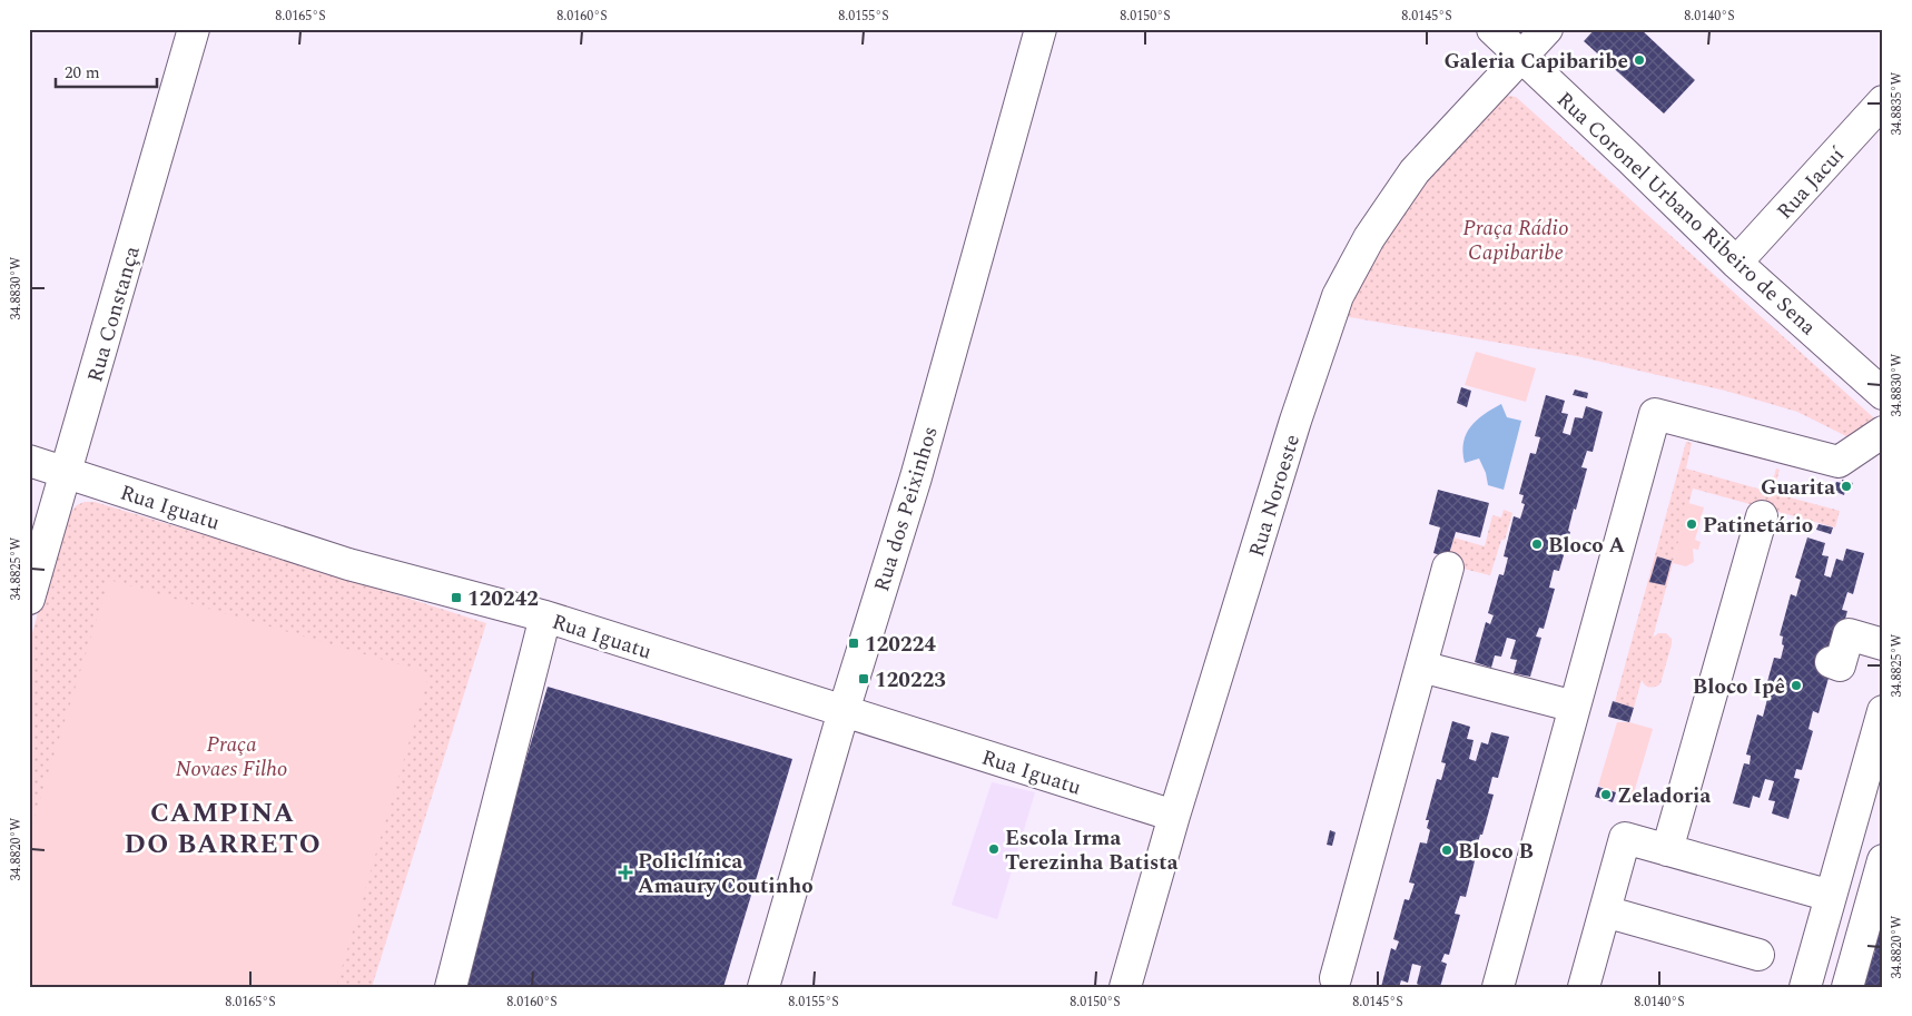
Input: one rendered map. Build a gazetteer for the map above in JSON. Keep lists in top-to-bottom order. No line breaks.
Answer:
{"streets":{"street":["Rua Jacuí","Rua Coronel Urbano Ribeiro de Sena","Rua Constança","Rua Noroeste","Rua Iguatu","Rua dos Peixinhos"]},"crossings":[["Rua Jacuí","Rua Coronel Urbano Ribeiro de Sena"],["Rua Coronel Urbano Ribeiro de Sena","Rua Noroeste"],["Rua Constança","Rua Iguatu"],["Rua Noroeste","Rua Iguatu"],["Rua Iguatu","Rua dos Peixinhos"]],"districts":["CAMPINA DO BARRETO"],"parks":["Praça Rádio Capibaribe","Praça Novaes Filho"],"places":{"other":["Galeria Capibaribe","Guarita","Patinetário","Bloco A","Bloco Ipê","Zeladoria","Escola Irma Terezinha Batista","Bloco B"],"transit":["120242","120224","120223"],"health":["Policlínica Amaury Coutinho"]},"scale_bar":"20 m","coordinates":["8.0165°S","8.0160°S","8.0155°S","8.0150°S","8.0145°S","8.0140°S","34.8835°W","34.8830°W","34.8825°W","34.8820°W"]}
